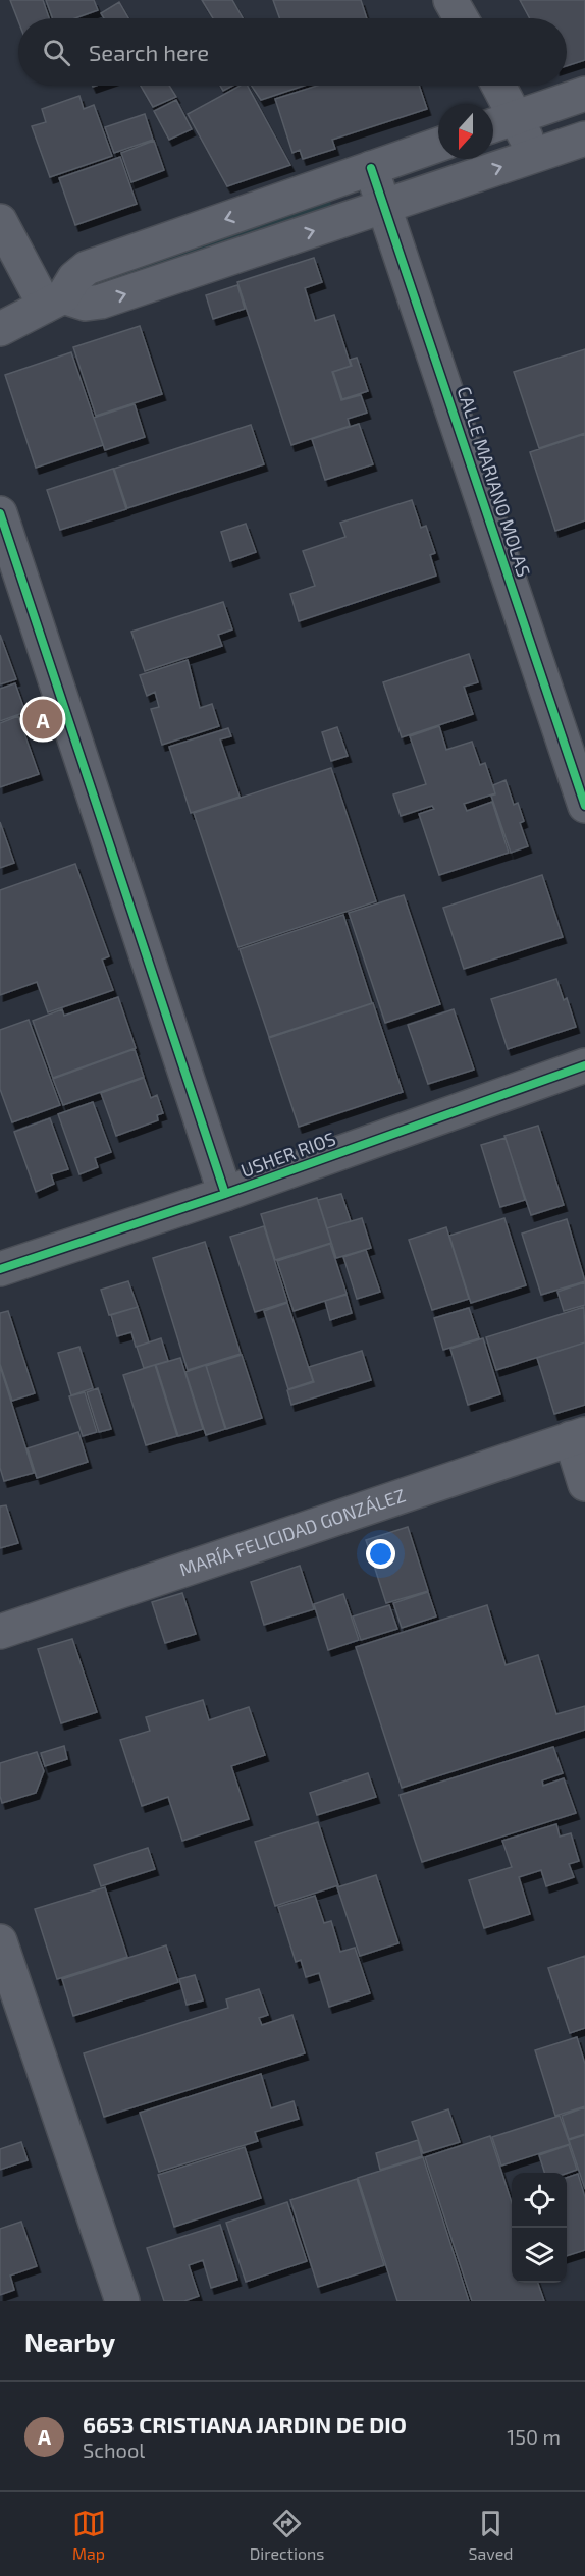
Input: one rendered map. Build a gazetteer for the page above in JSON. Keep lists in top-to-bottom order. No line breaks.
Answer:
{"streets":{"street":["CALLE MARIANO MOLAS","USHER RIOS","MARÍA FELICIDAD GONZÁLEZ"]},"north":"bottom","page":{"search":"Search here","pins":"A","heading":"Nearby","list":[{"mark":"A","name":"6653 CRISTIANA JARDIN DE DIO","note":"School","value":"150 m"}],"nav":["Map","Directions","Saved"]}}
